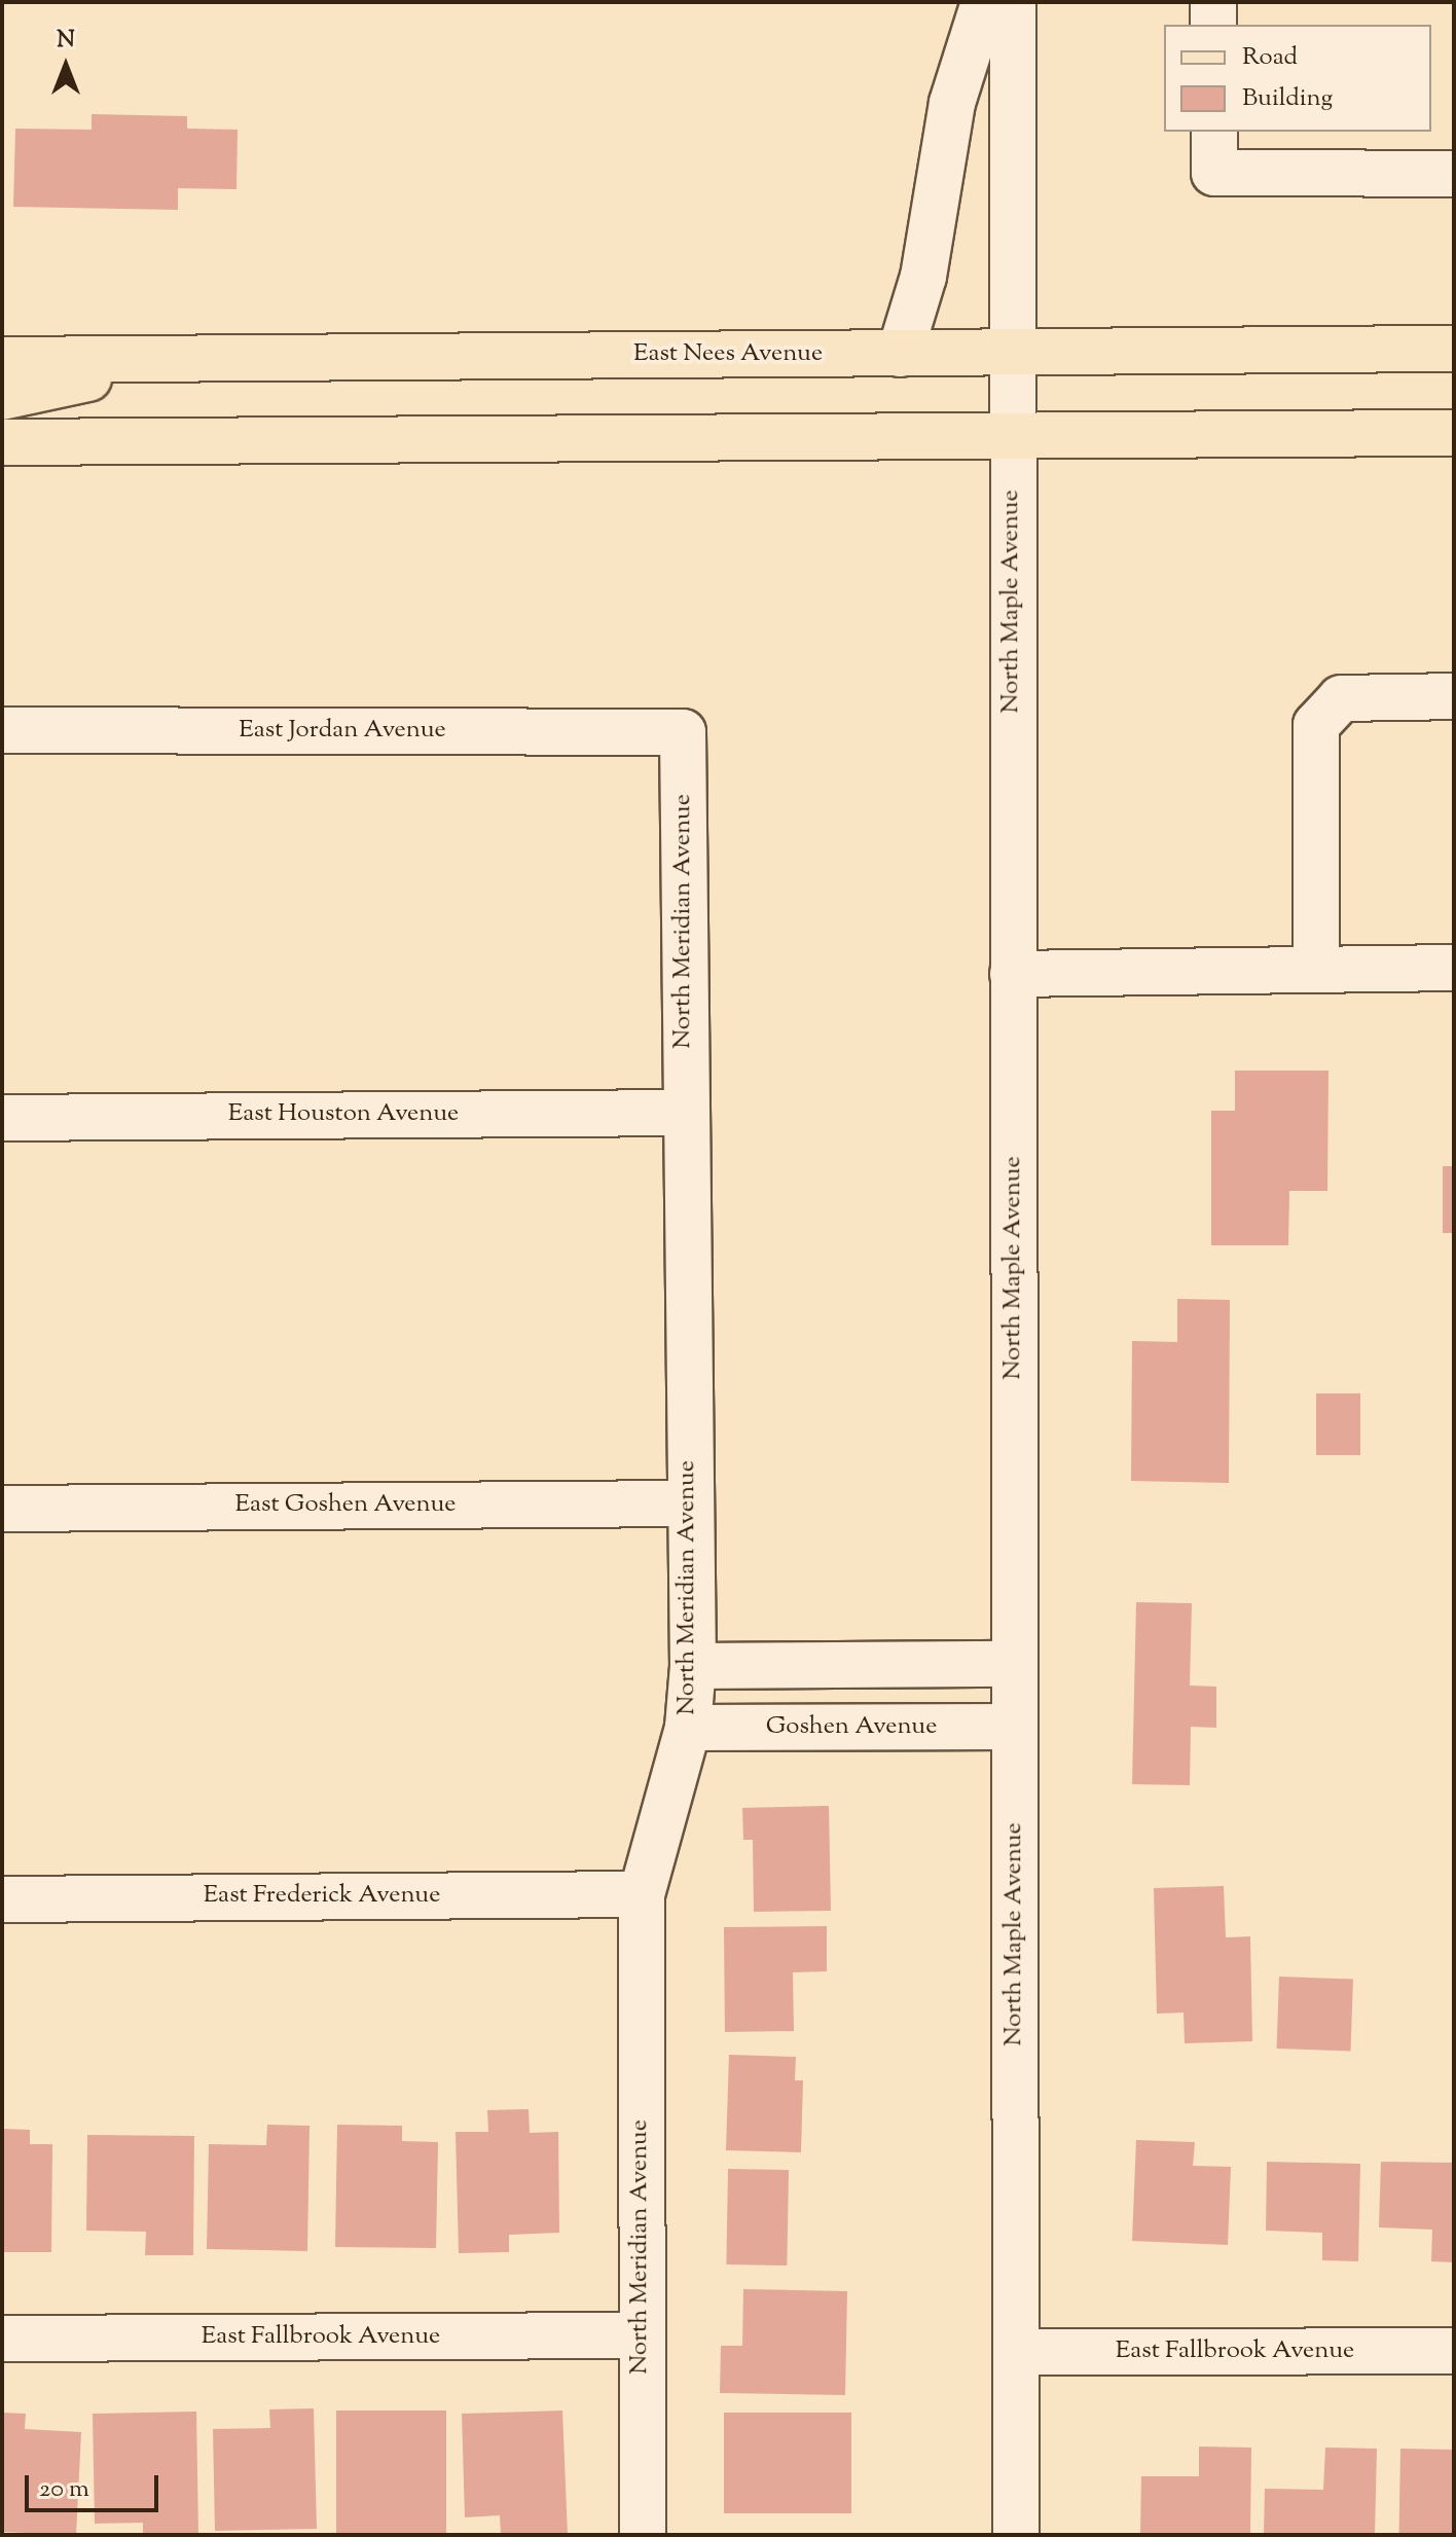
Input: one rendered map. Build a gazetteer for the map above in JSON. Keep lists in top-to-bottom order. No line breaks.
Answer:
{"streets":{"main road":["East Nees Avenue"],"street":["North Maple Avenue","East Jordan Avenue","North Meridian Avenue","East Houston Avenue","East Goshen Avenue","Goshen Avenue","East Frederick Avenue","East Fallbrook Avenue"]},"crossings":[["East Nees Avenue","North Maple Avenue"],["North Maple Avenue","Goshen Avenue"],["North Maple Avenue","East Fallbrook Avenue"],["East Jordan Avenue","North Meridian Avenue"],["North Meridian Avenue","East Houston Avenue"],["North Meridian Avenue","East Goshen Avenue"],["North Meridian Avenue","Goshen Avenue"],["North Meridian Avenue","East Frederick Avenue"],["North Meridian Avenue","East Fallbrook Avenue"]],"legend":["Road","Building"],"scale_bar":"20 m","north":"top"}
